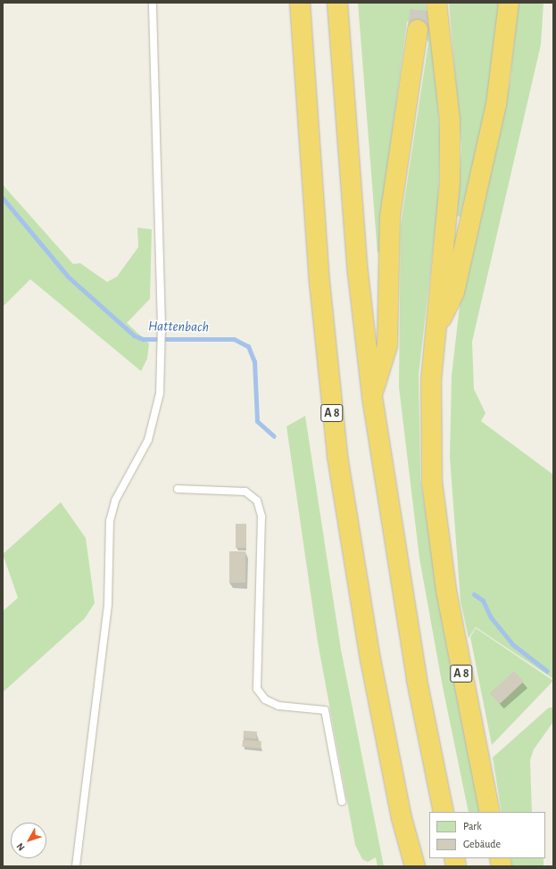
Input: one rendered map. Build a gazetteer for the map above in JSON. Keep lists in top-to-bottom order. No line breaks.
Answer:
{"streets":{"highway":["A 8"]},"water":["Hattenbach"],"legend":["Park","Gebäude"],"north":"bottom left"}
